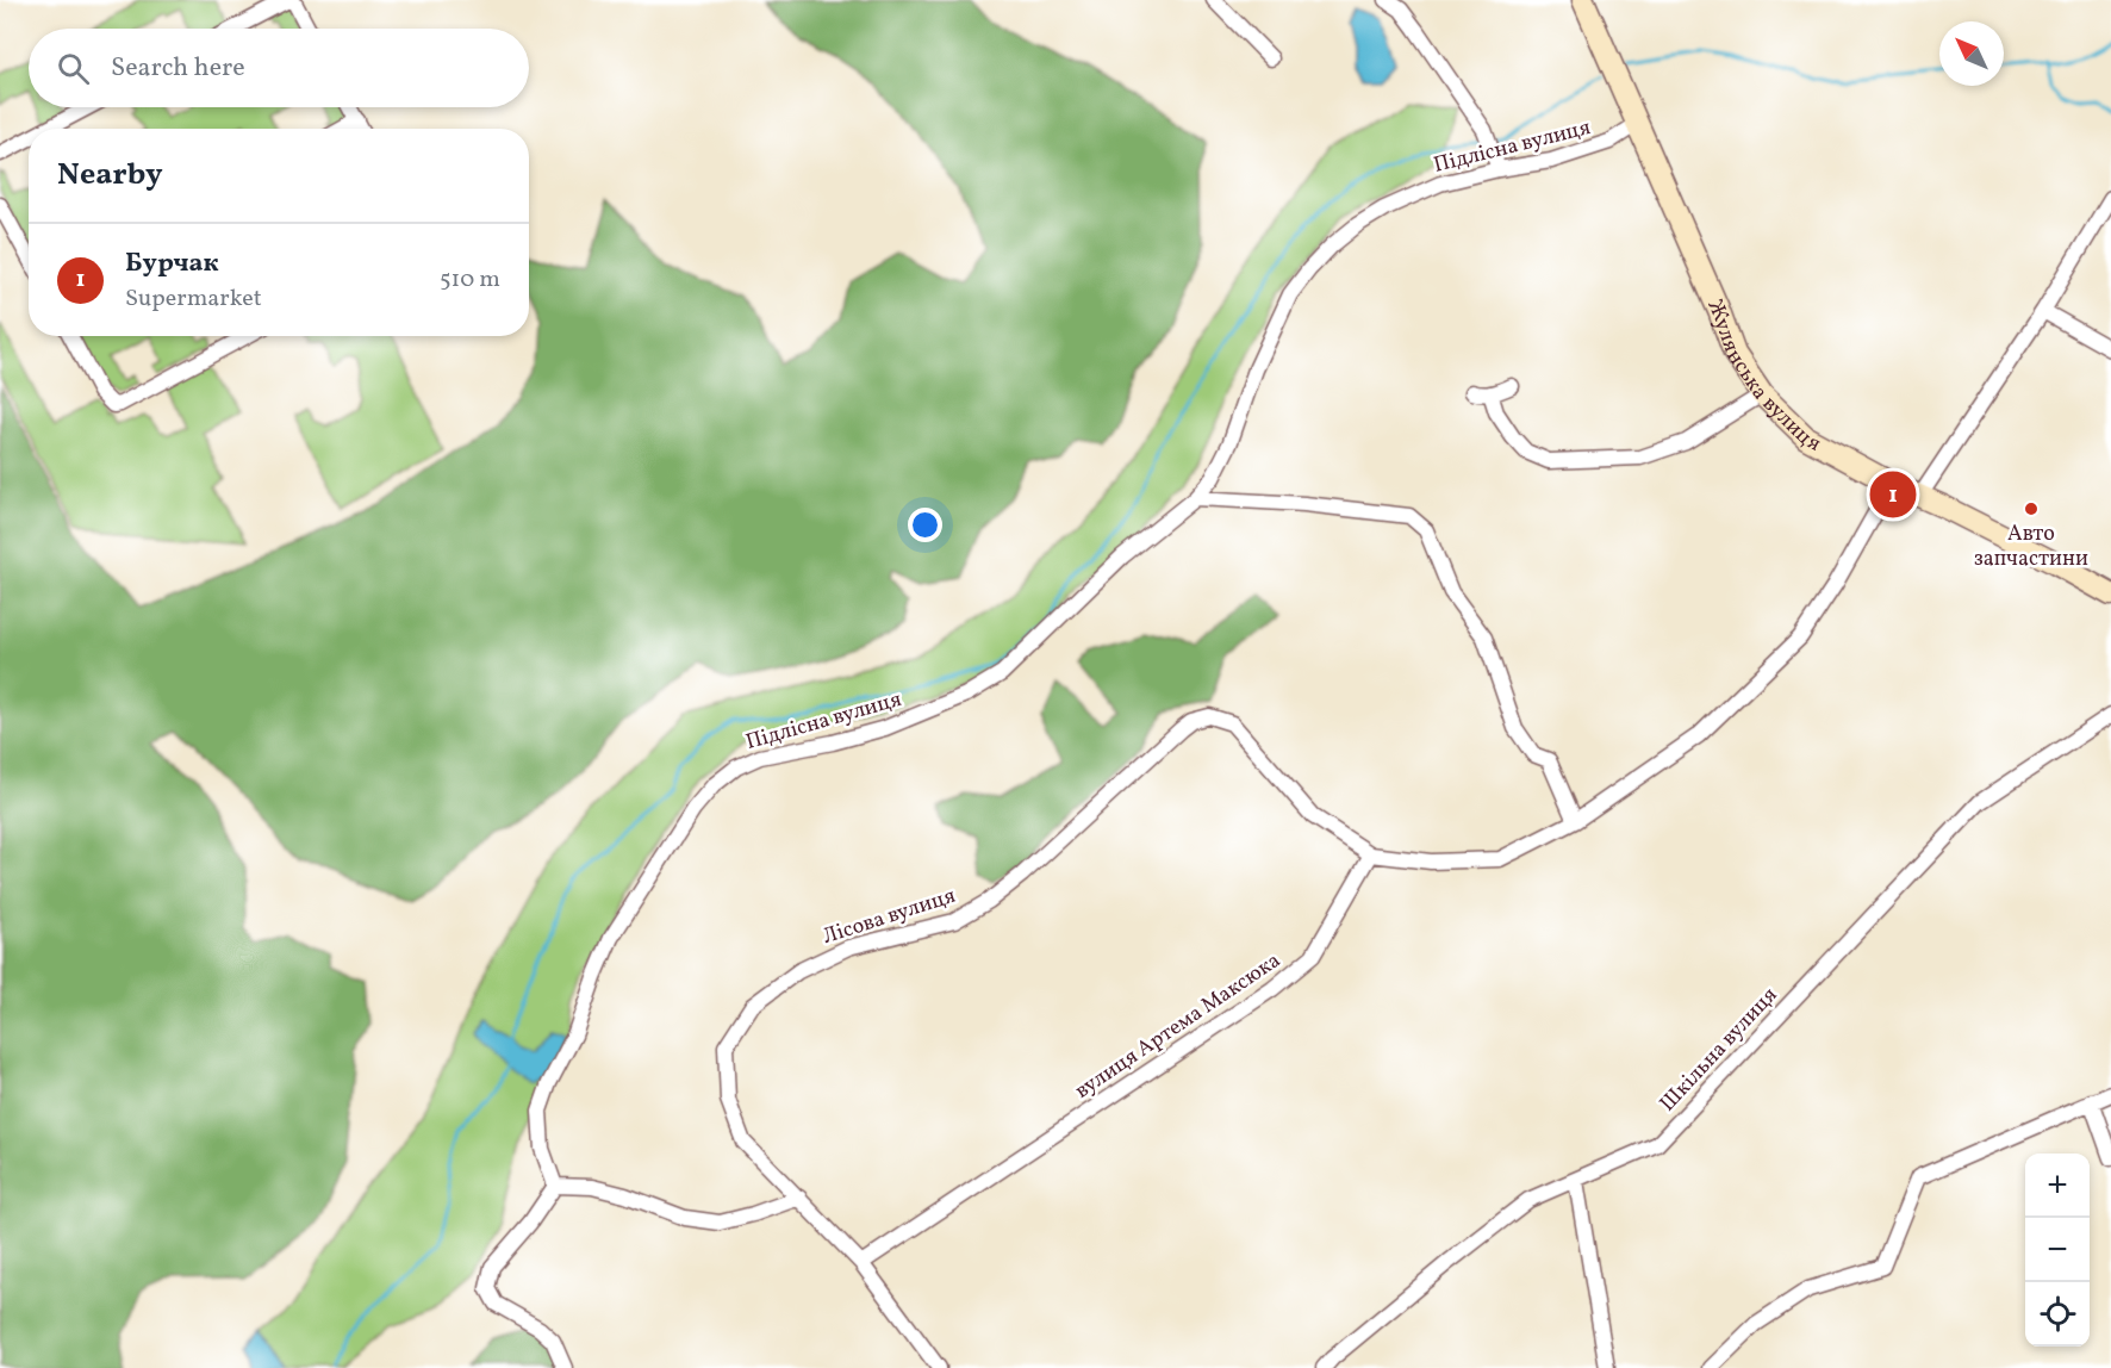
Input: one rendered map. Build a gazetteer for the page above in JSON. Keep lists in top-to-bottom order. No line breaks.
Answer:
{"streets":{"street":["Підлісна вулиця","Жулянська вулиця","Лісова вулиця","вулиця Артема Максюка","Шкільна вулиця"]},"crossings":[["Підлісна вулиця","Жулянська вулиця"],["Лісова вулиця","вулиця Артема Максюка"]],"places":["Авто запчастини"],"north":"top left","page":{"search":"Search here","heading":"Nearby","list":[{"mark":"1","name":"Бурчак","note":"Supermarket","value":"510 m"}],"pins":"1","map_buttons":["+","−"]}}
